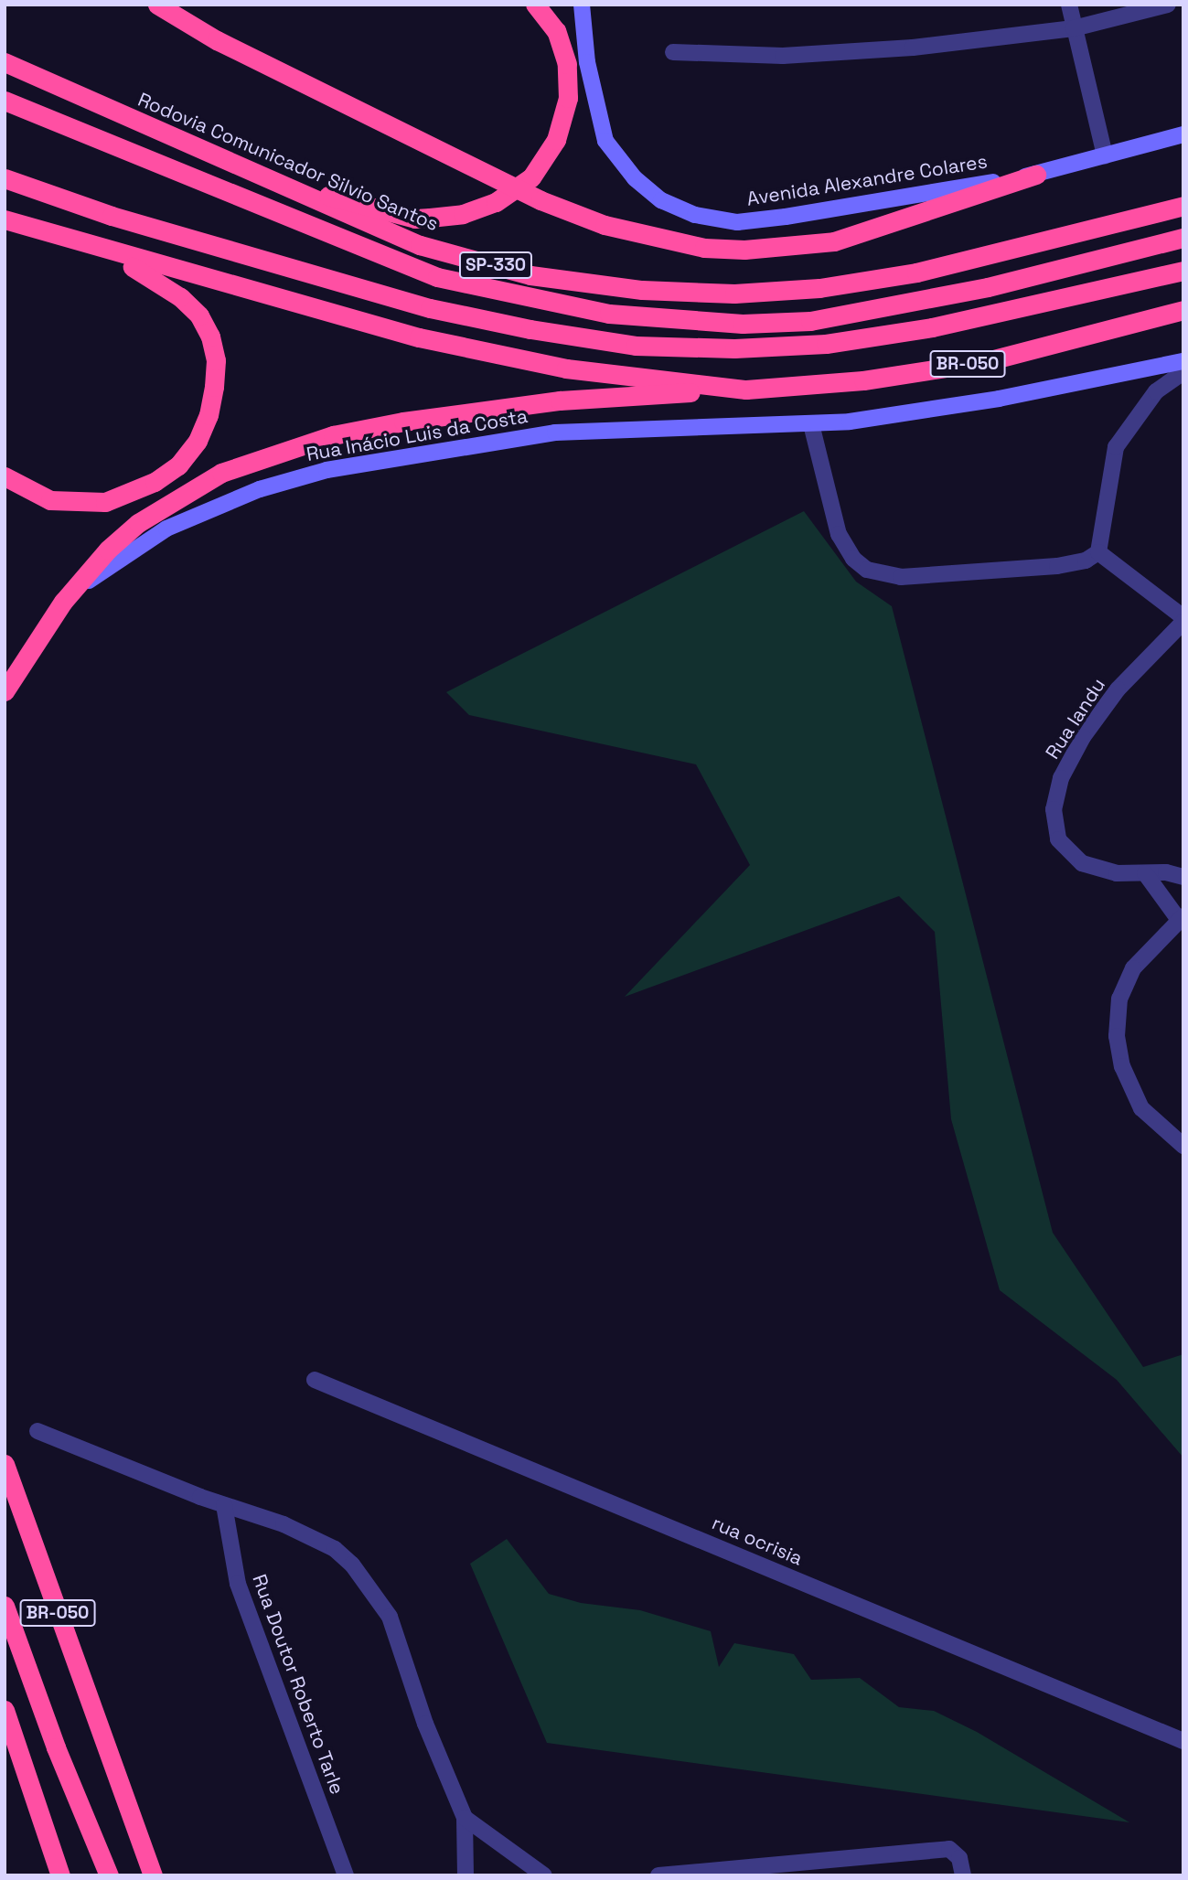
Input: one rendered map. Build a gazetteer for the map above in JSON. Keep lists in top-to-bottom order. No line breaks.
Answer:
{"streets":{"highway":["Rodovia Comunicador Silvio Santos","SP-330","BR-050"],"main road":["Avenida Alexandre Colares","Rua Inácio Luis da Costa"],"street":["Rua Iandu","rua ocrisia","Rua Doutor Roberto Tarle"]}}
